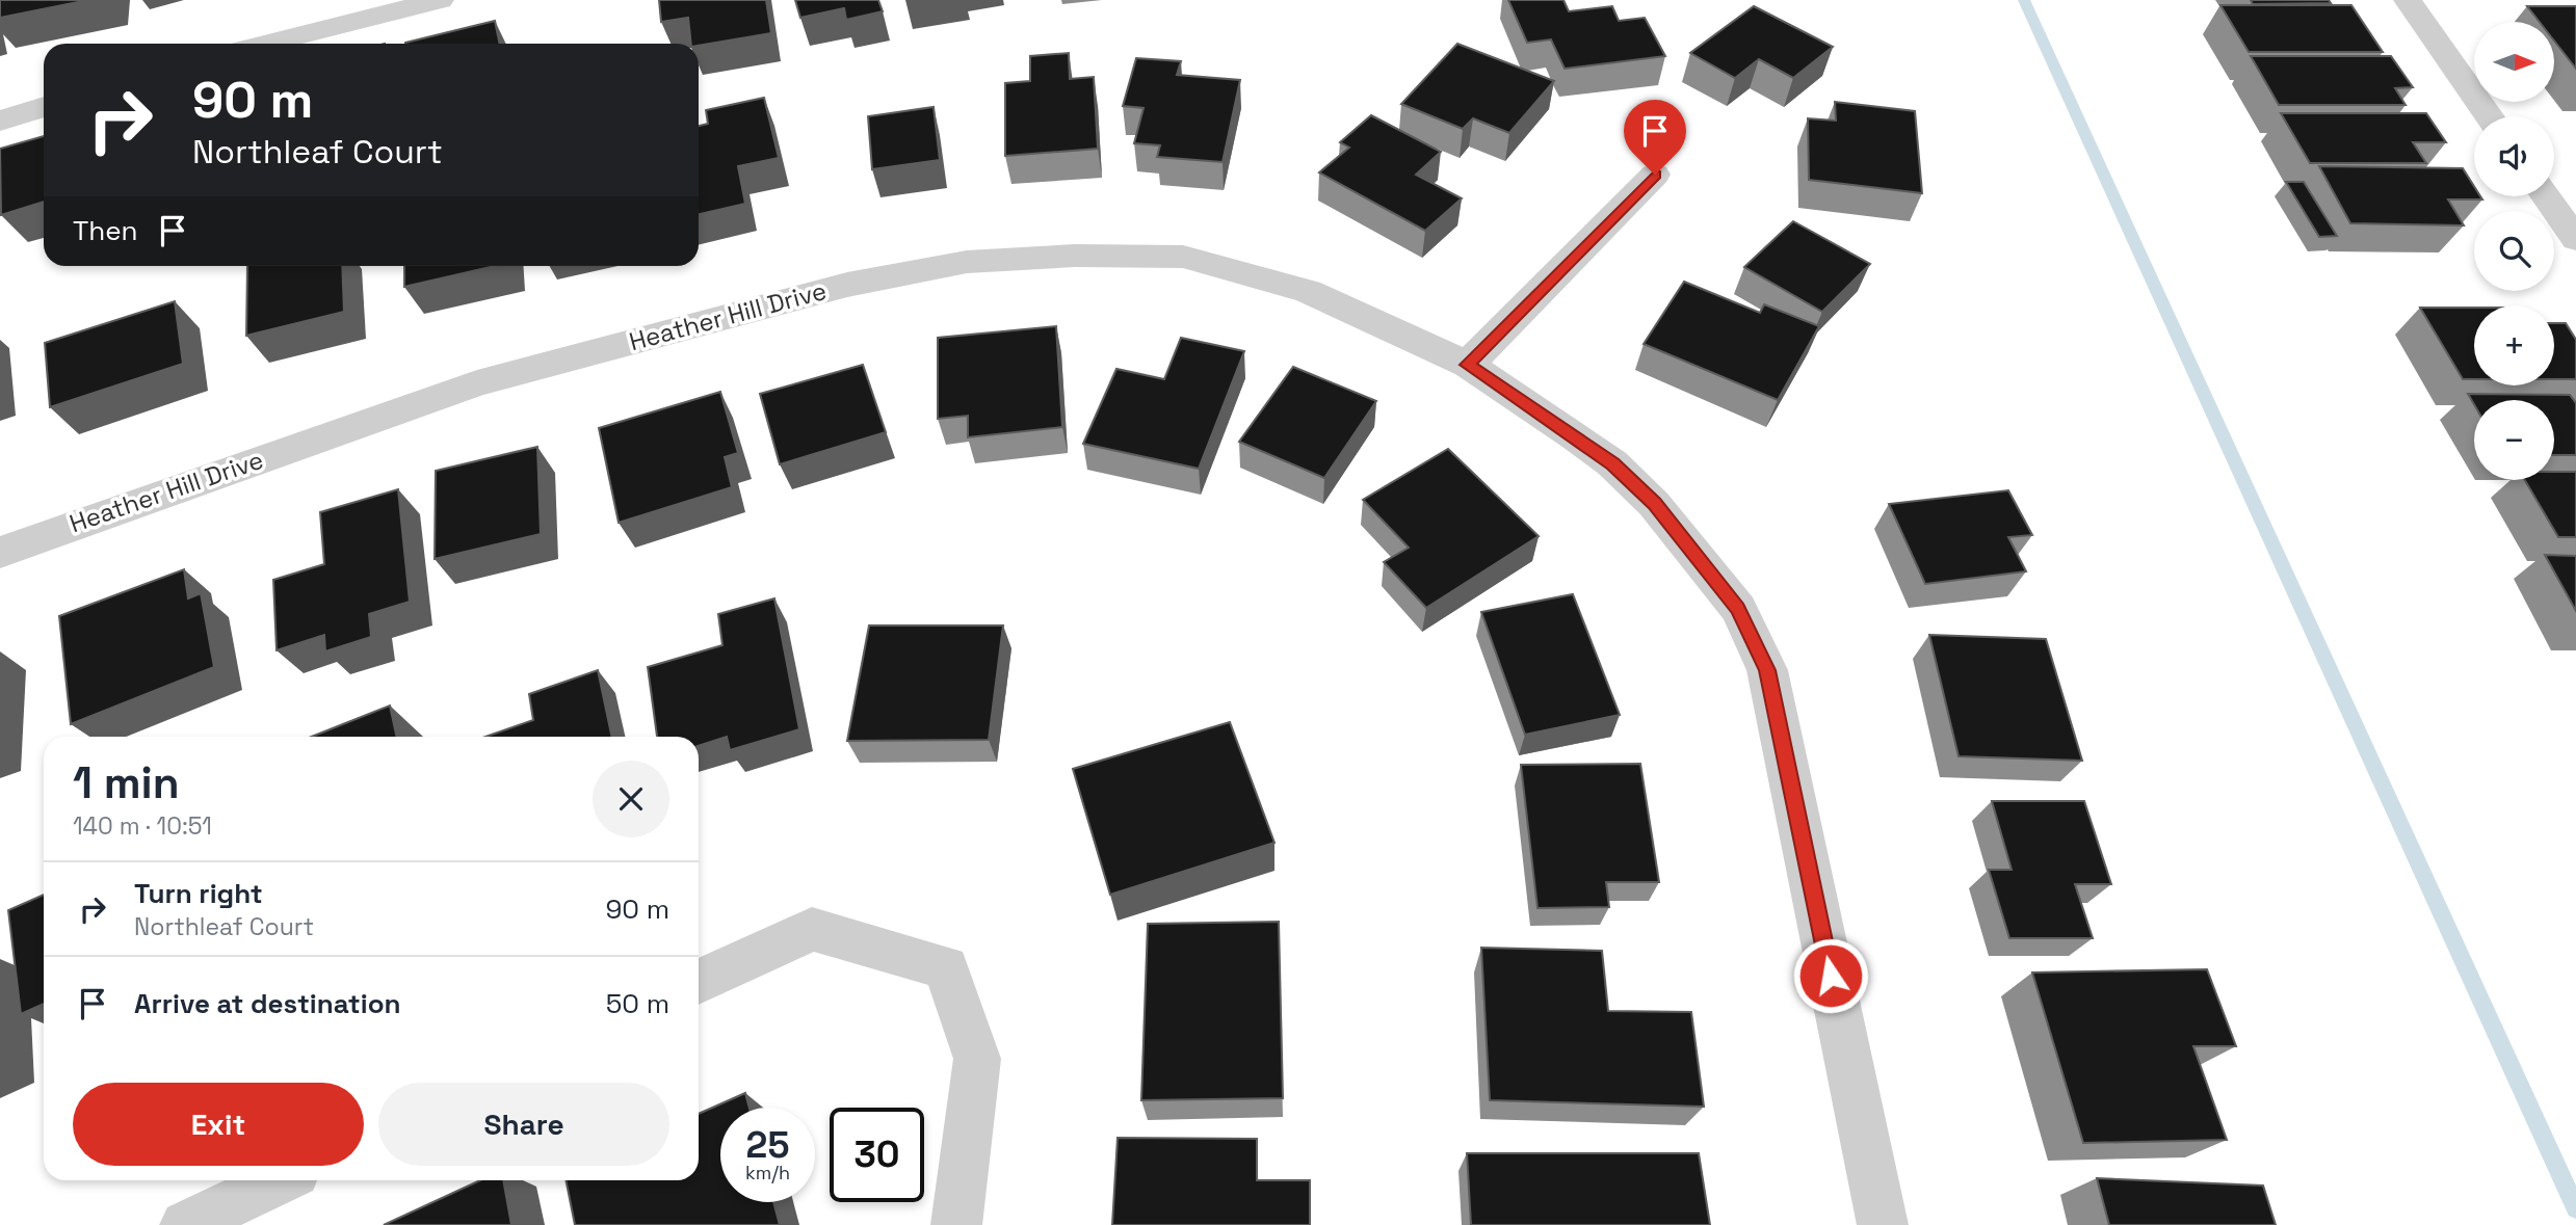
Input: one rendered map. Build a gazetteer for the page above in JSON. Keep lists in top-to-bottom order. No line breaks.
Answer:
{"streets":{"street":["Heather Hill Drive"]},"north":"right","page":{"map_buttons":["+","−"],"turn":["90 m","Northleaf Court"],"then":"Then","heading":["1 min","140 m · 10:51"],"list":[{"name":"Turn right","note":"Northleaf Court","value":"90 m"},{"name":"Arrive at destination","value":"50 m"}],"buttons":["Exit","Share"],"speed":"25 km/h","limit":"30"}}
